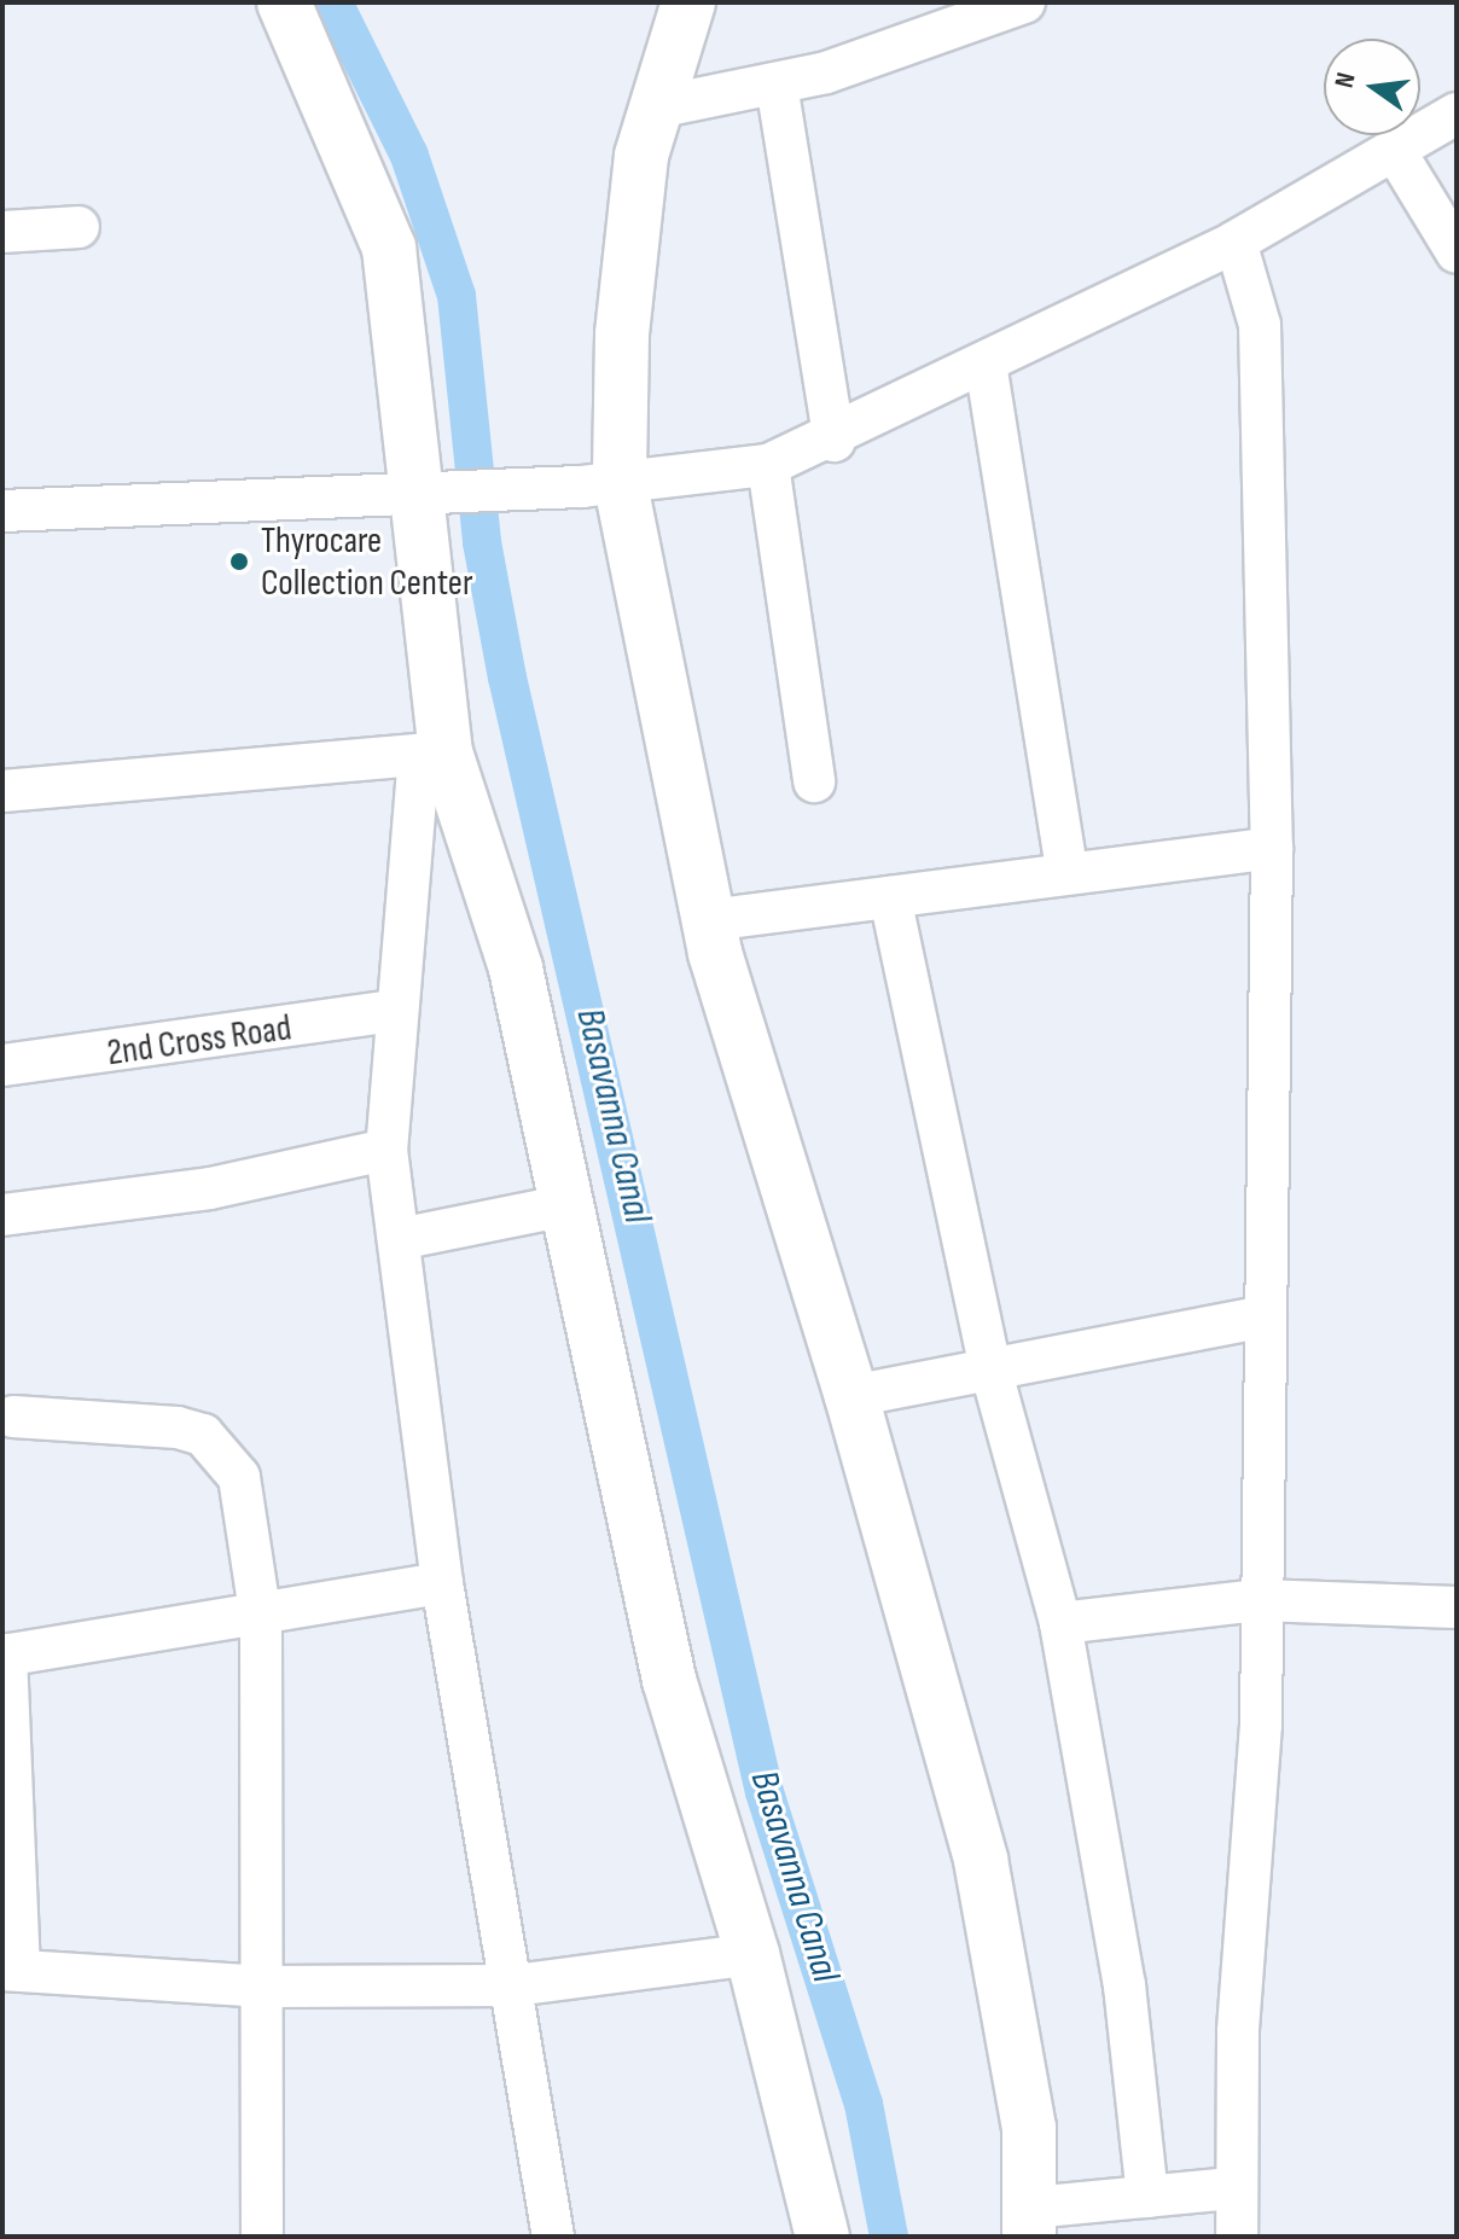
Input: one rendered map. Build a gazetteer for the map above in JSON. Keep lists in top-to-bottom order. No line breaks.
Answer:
{"streets":{"street":["2nd Cross Road"]},"water":["Basavanna Canal"],"places":["Thyrocare Collection Center"],"north":"left"}
